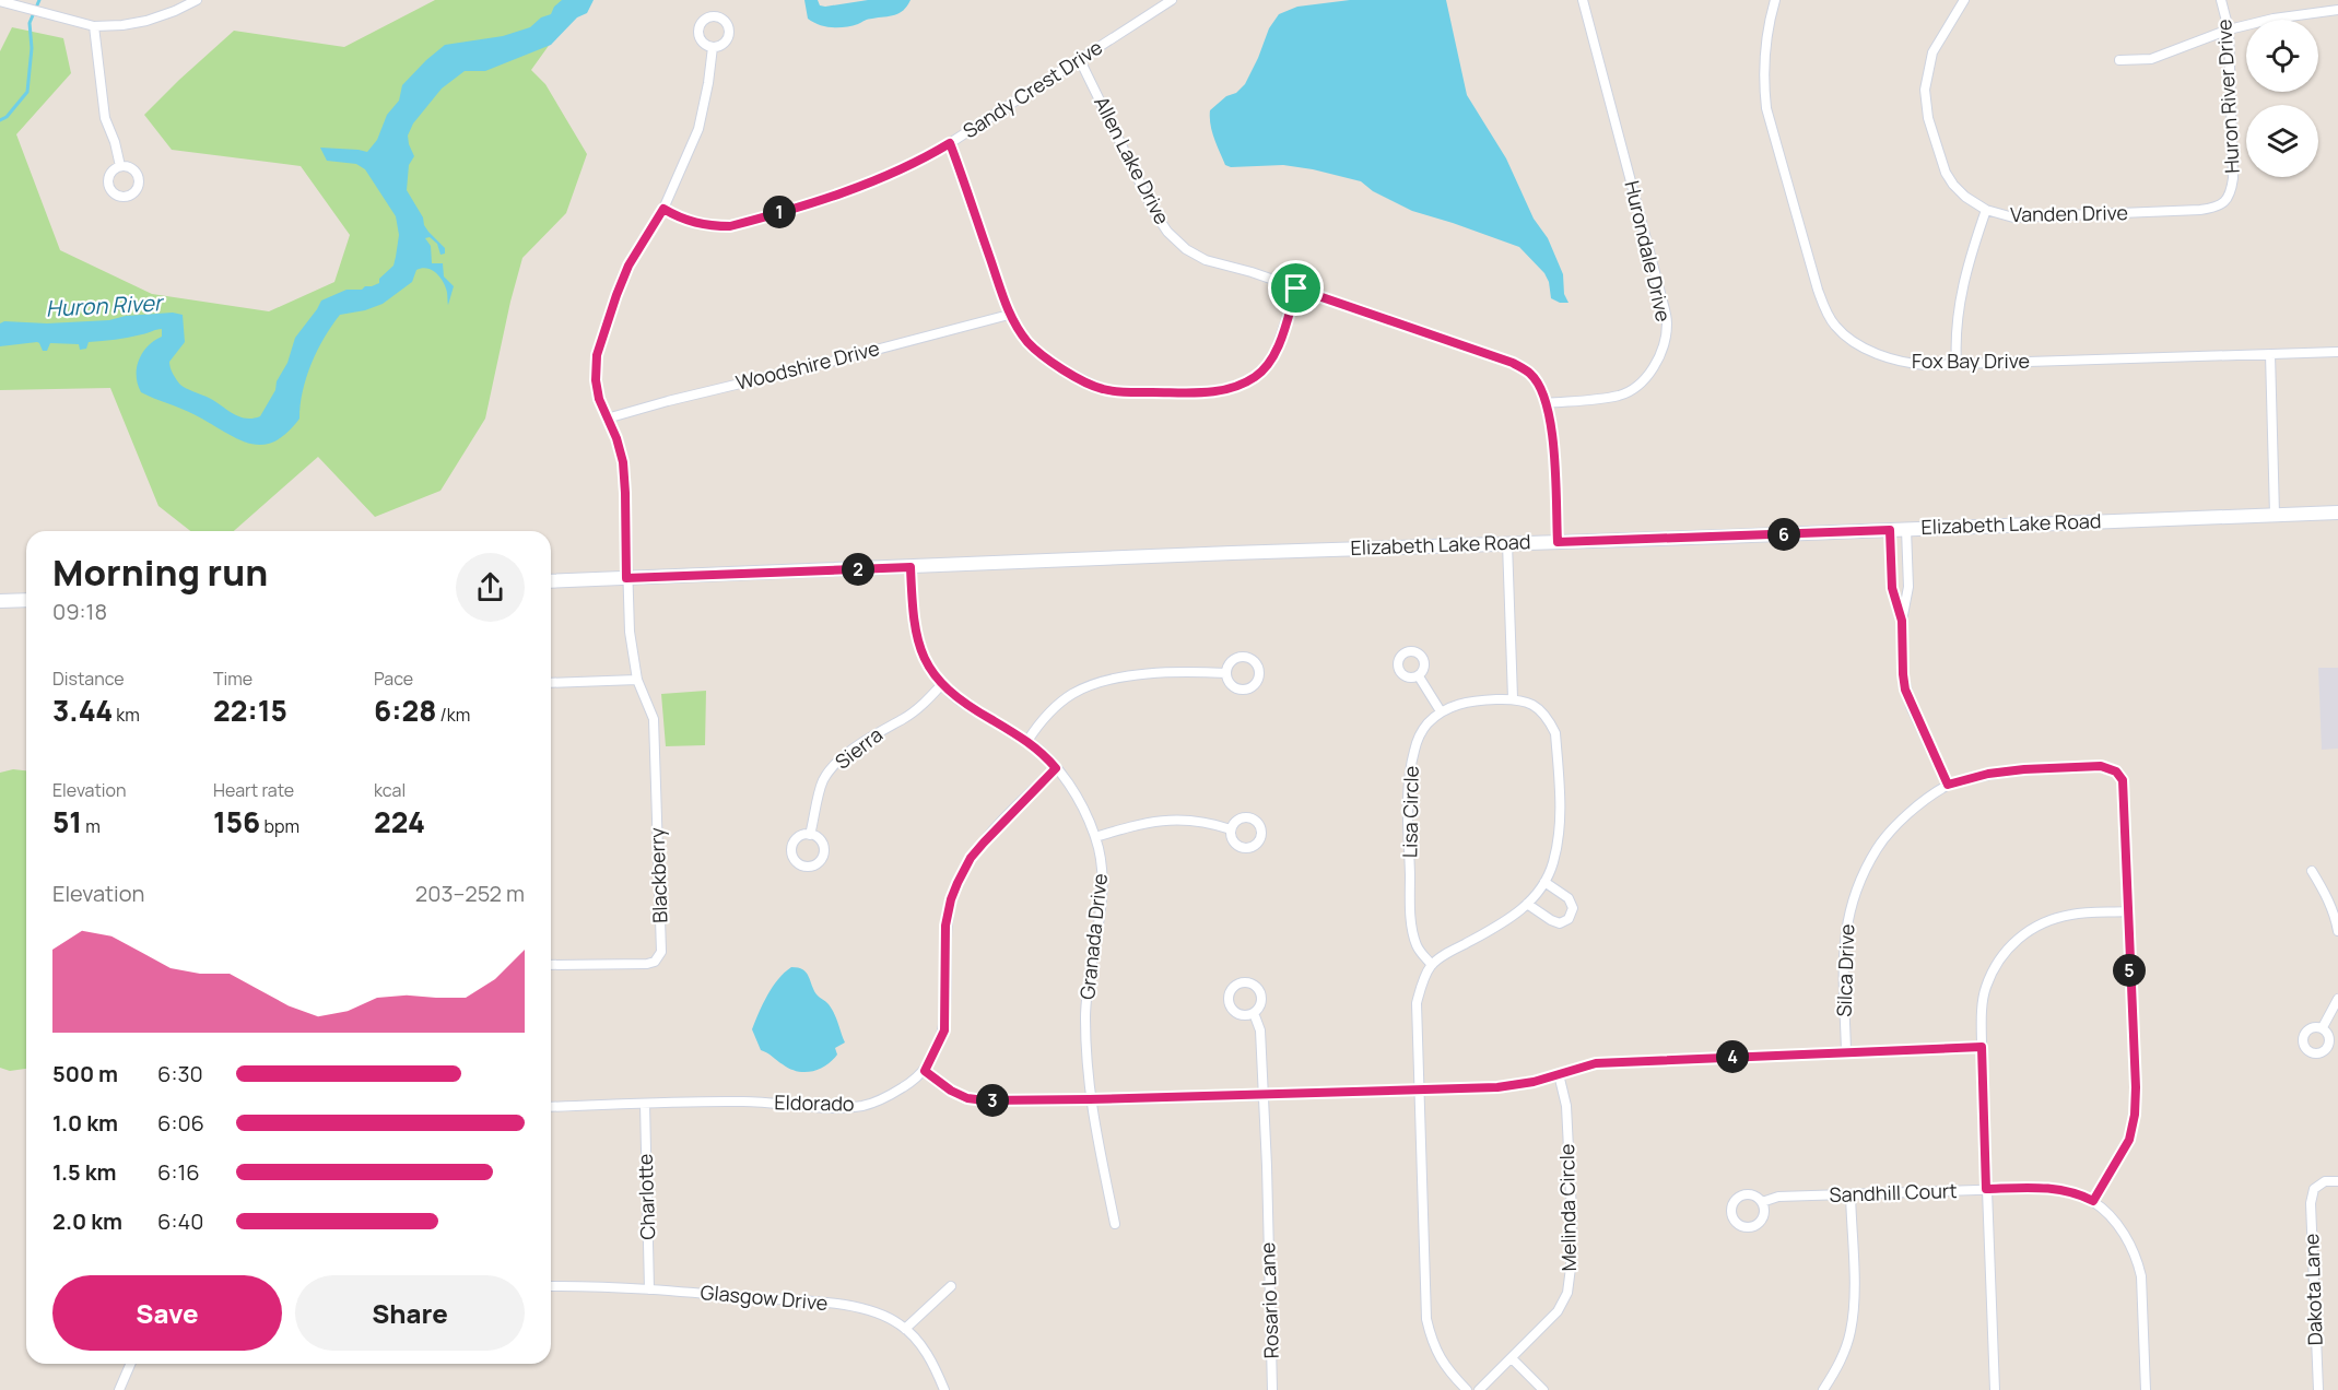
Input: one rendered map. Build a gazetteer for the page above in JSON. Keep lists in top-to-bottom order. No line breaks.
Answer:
{"streets":{"street":["Sandy Crest Drive","Huron River Drive","Allen Lake Drive","Vanden Drive","Hurondale Drive","Fox Bay Drive","Woodshire Drive","Elizabeth Lake Road","Sierra","Lisa Circle","Blackberry","Granada Drive","Silca Drive","Eldorado","Sandhill Court","Charlotte","Melinda Circle","Dakota Lane","Glasgow Drive","Rosario Lane"]},"crossings":[["Sandy Crest Drive","Allen Lake Drive"],["Huron River Drive","Vanden Drive"],["Allen Lake Drive","Hurondale Drive"],["Elizabeth Lake Road","Granada Drive"],["Sierra","Granada Drive"],["Granada Drive","Eldorado"],["Eldorado","Charlotte"],["Charlotte","Glasgow Drive"]],"water":["Huron River"],"page":{"pins":["1","6","2","5","4","3"],"heading":["Morning run","09:18"],"stats":[["Distance","3.44 km"],["Time","22:15"],["Pace","6:28 /km"],["Elevation","51 m"],["Heart rate","156 bpm"],["kcal","224"]],"chart":["Elevation","203–252 m"],"list":[{"name":"500 m","note":"6:30"},{"name":"1.0 km","note":"6:06"},{"name":"1.5 km","note":"6:16"},{"name":"2.0 km","note":"6:40"}],"buttons":["Save","Share"]}}
